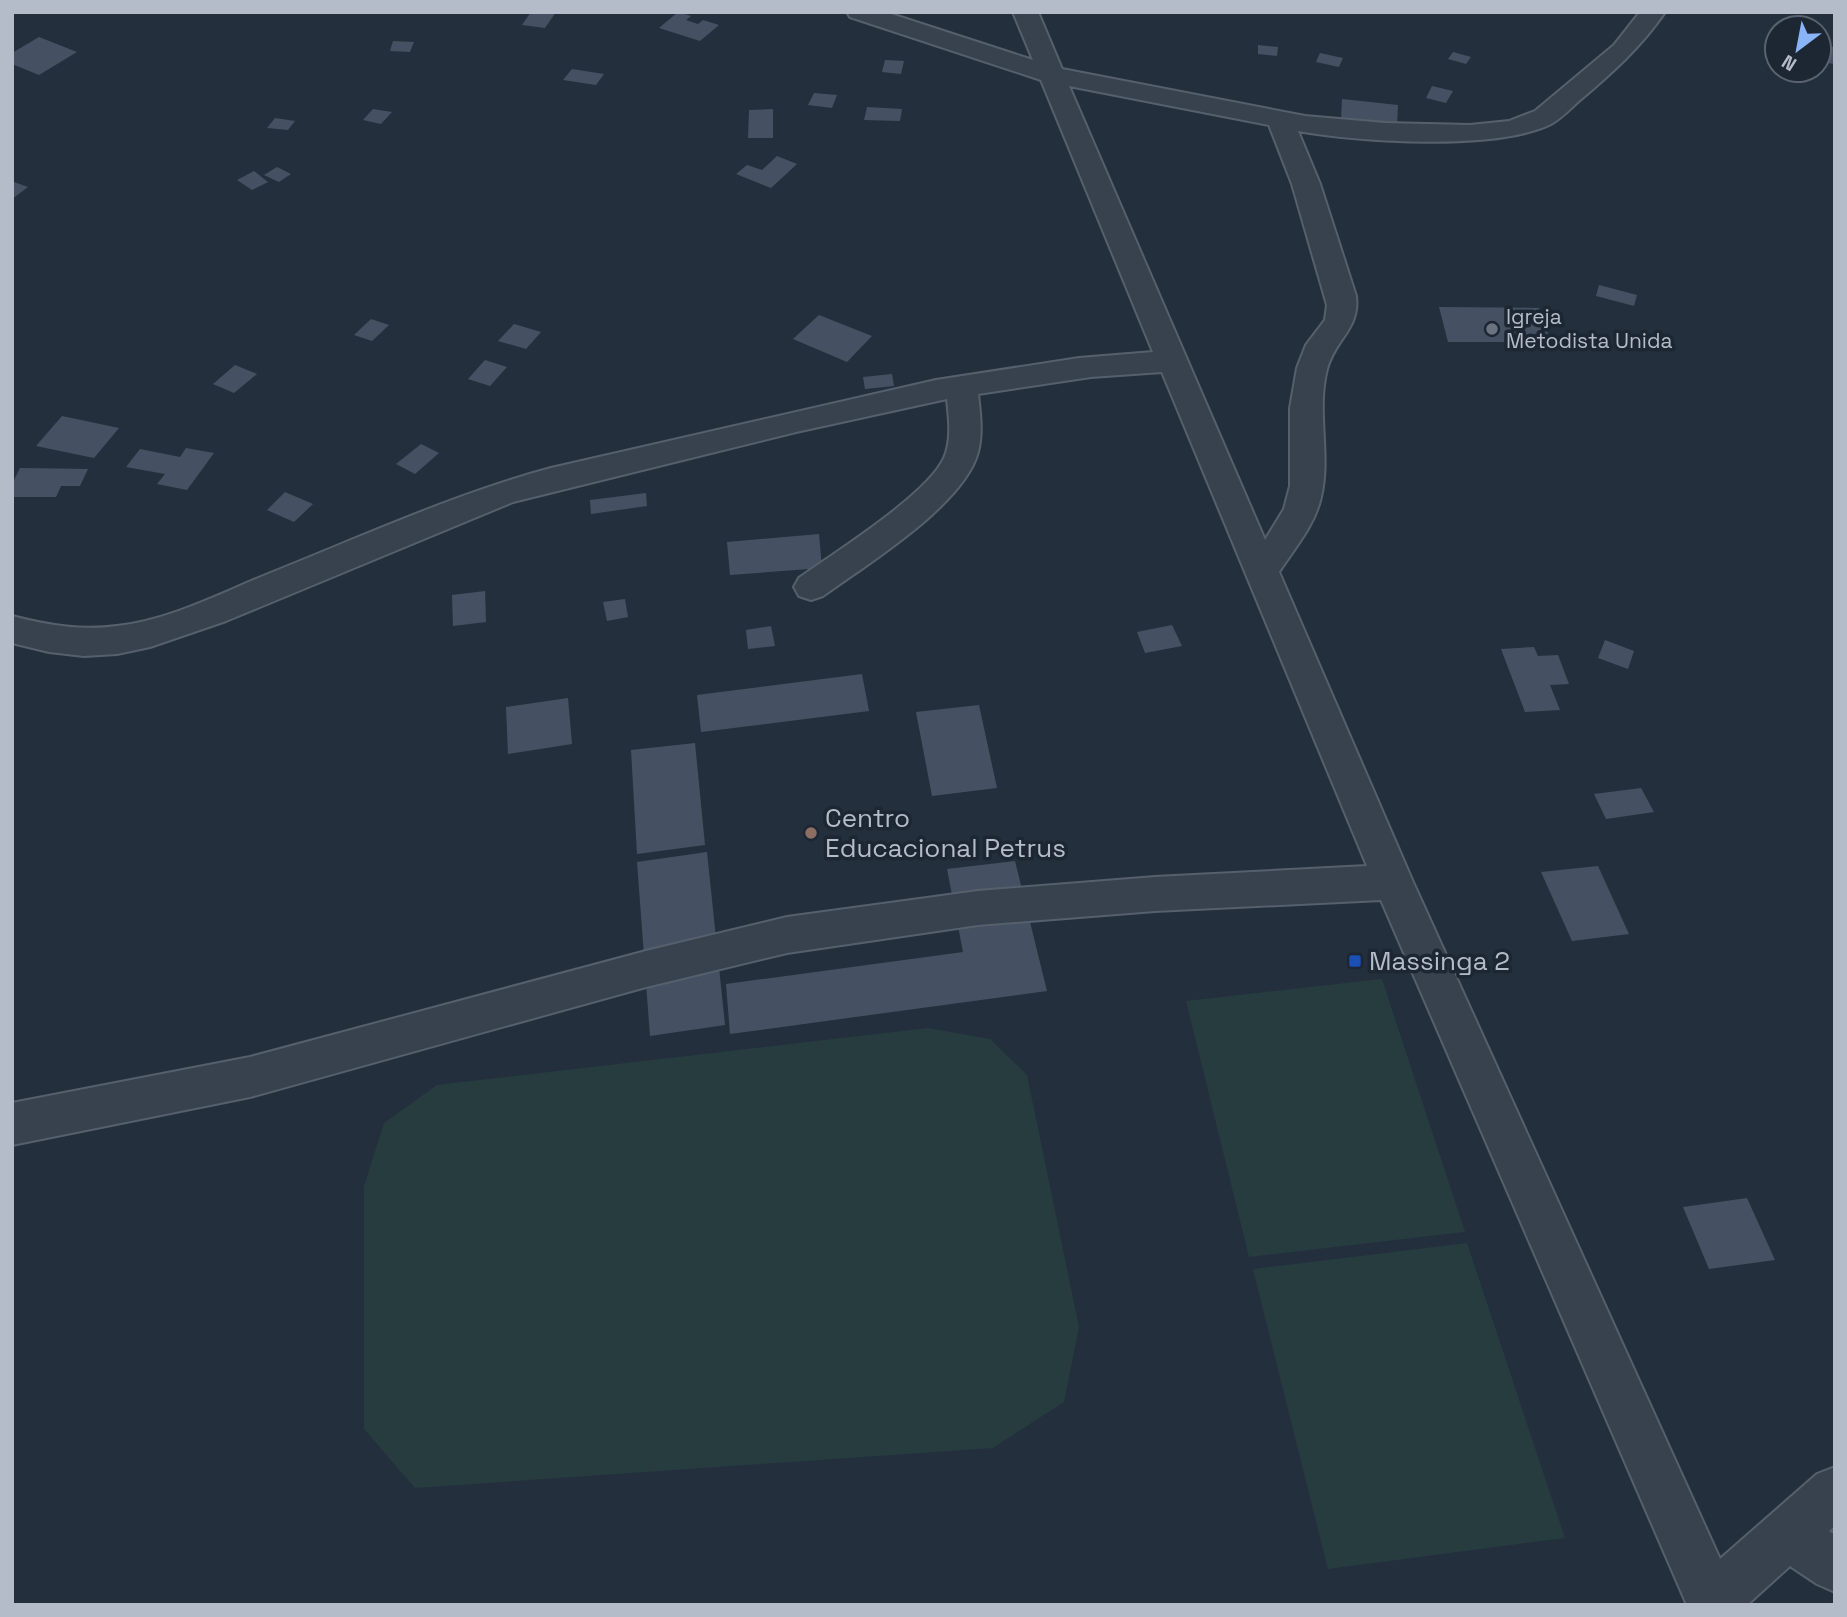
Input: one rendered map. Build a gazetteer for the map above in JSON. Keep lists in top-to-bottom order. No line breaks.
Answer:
{"places":{"other":["Igreja Metodista Unida","Centro Educacional Petrus"],"transit":["Massinga 2"]},"north":"bottom left"}
